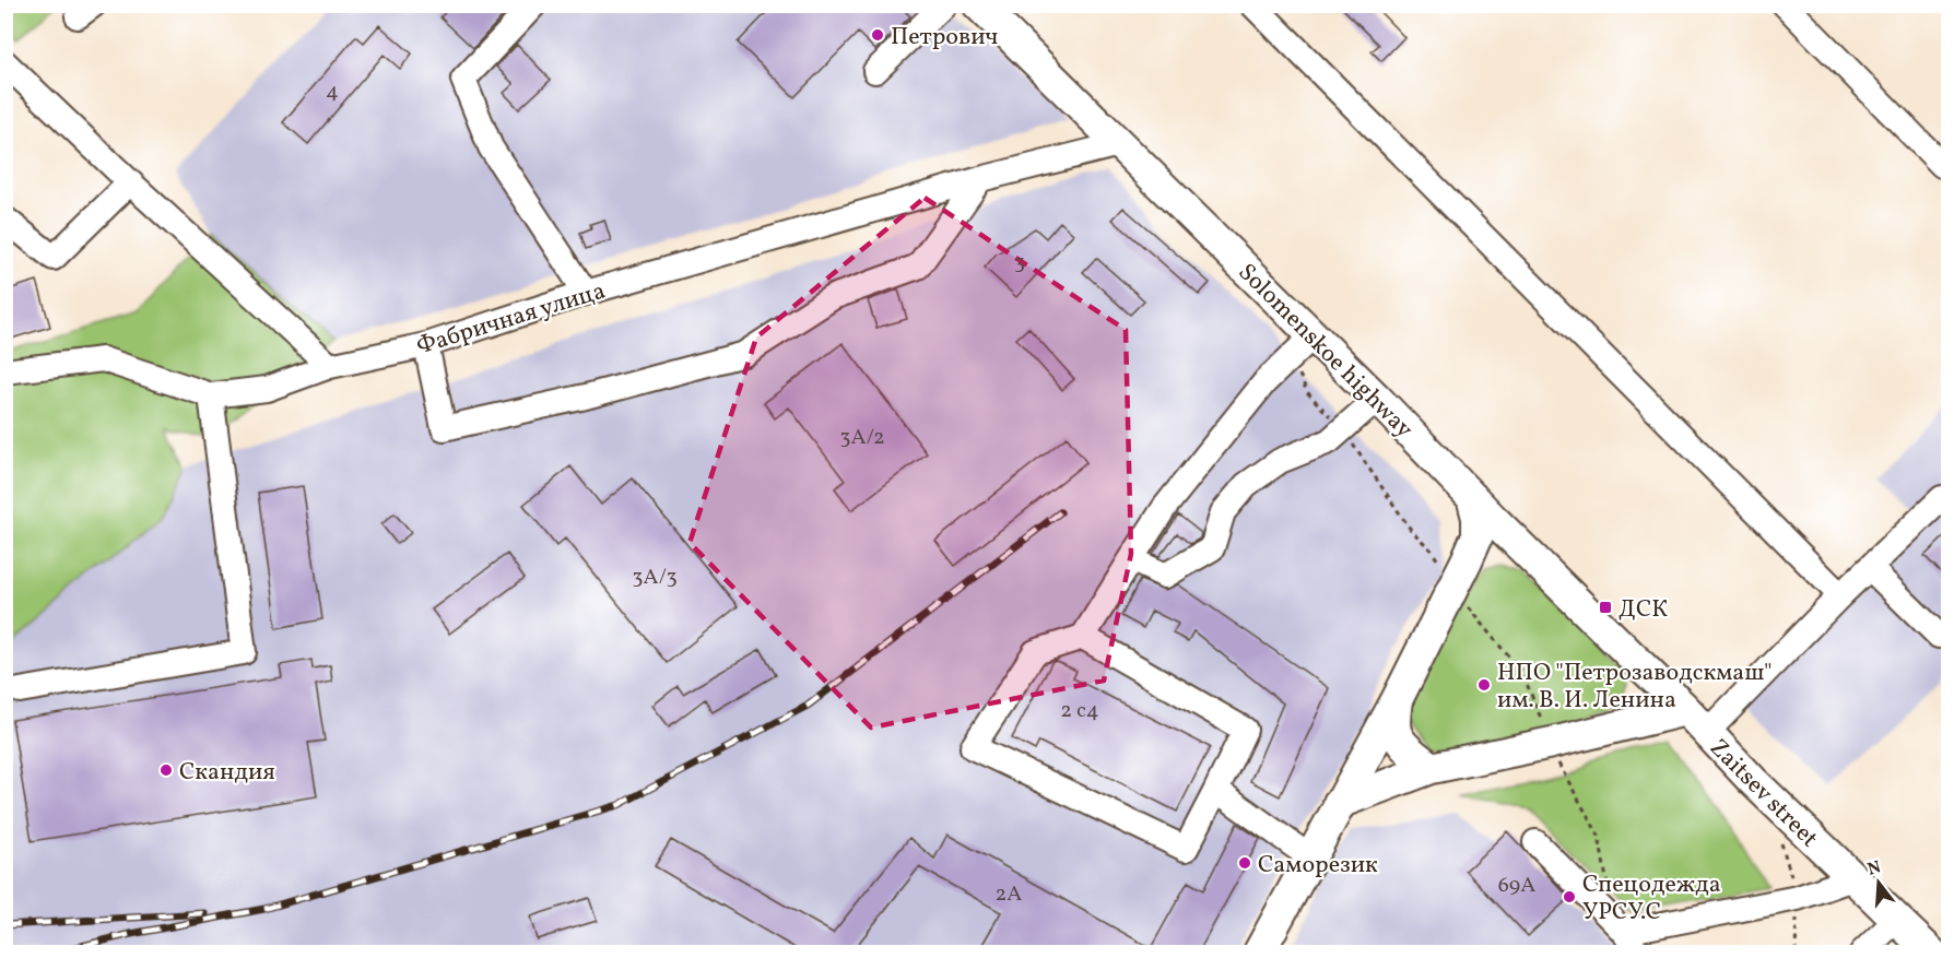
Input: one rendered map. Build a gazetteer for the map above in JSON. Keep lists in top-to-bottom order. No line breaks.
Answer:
{"streets":{"main road":["Solomenskoe highway","Zaitsev street"],"street":["Фабричная улица"]},"crossings":[["Фабричная улица","Solomenskoe highway"],["Solomenskoe highway","Zaitsev street"]],"places":{"other":["Петрович","НПО \"Петрозаводскмаш\" им. В. И. Ленина","Скандия","Саморезик","Спецодежда УРСУ.С"],"transit":["ДСК"]},"house_numbers":["4","3","3А/2","3А/3","2 с4","69А","2А"],"north":"top"}
